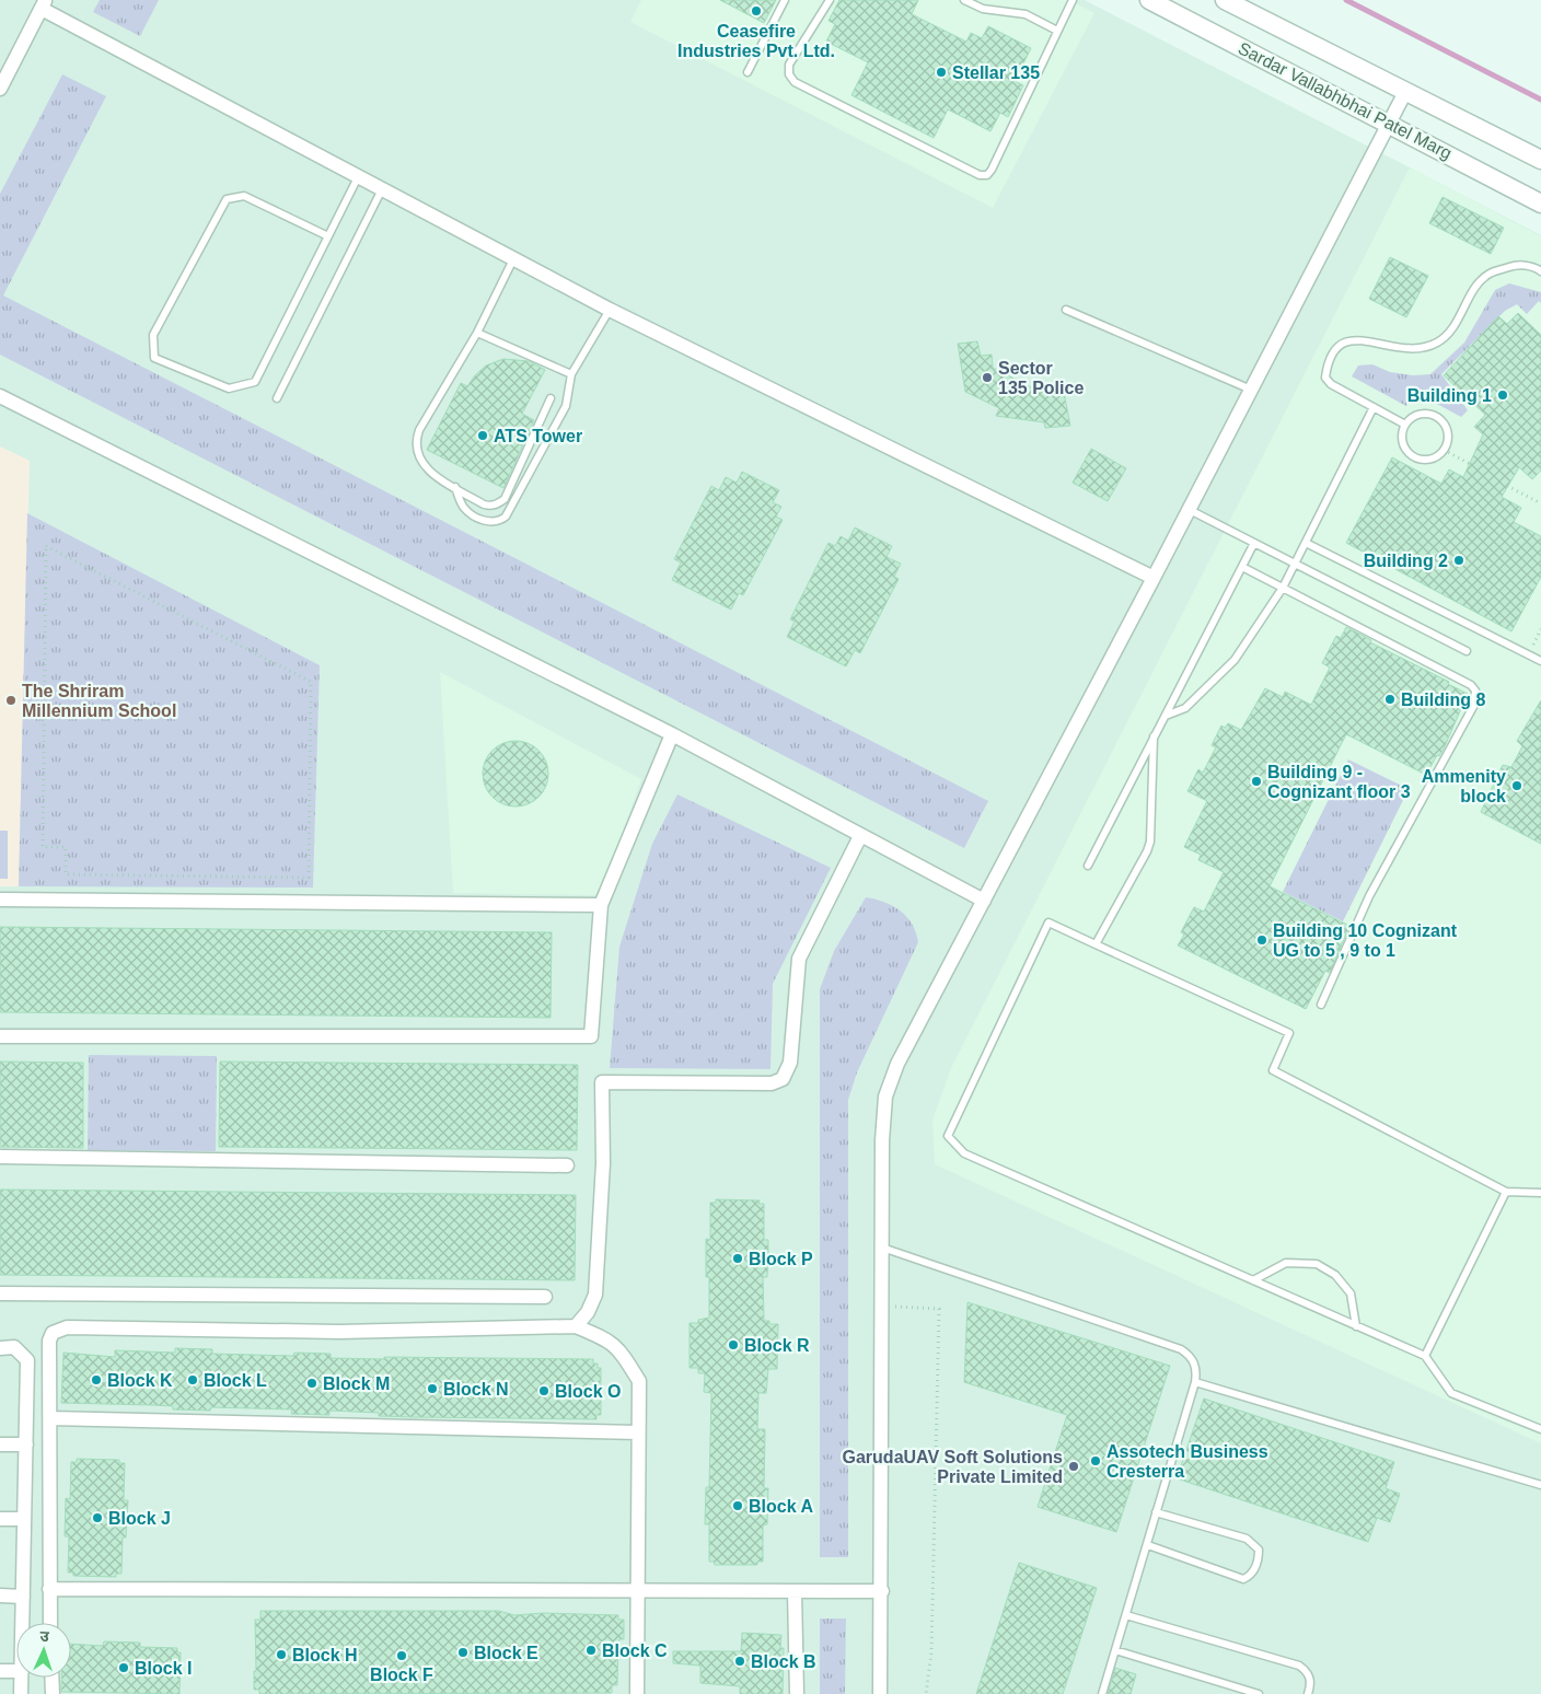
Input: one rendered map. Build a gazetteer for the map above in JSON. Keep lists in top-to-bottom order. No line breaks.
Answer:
{"streets":{"street":["Sardar Vallabhbhai Patel Marg"]},"places":["Ceasefire Industries Pvt. Ltd.","Stellar 135","Sector 135 Police","Building 1","ATS Tower","Building 2","Building 8","The Shriram Millennium School","Building 9 - Cognizant floor 3","Ammenity block","Building 10 Cognizant UG to 5 , 9 to 1","Block P","Block R","Block K","Block L","Block M","Block N","Block O","Assotech Business Cresterra","GarudaUAV Soft Solutions Private Limited","Block A","Block J","Block C","Block E","Block H","Block F","Block B","Block I"],"north":"top"}
